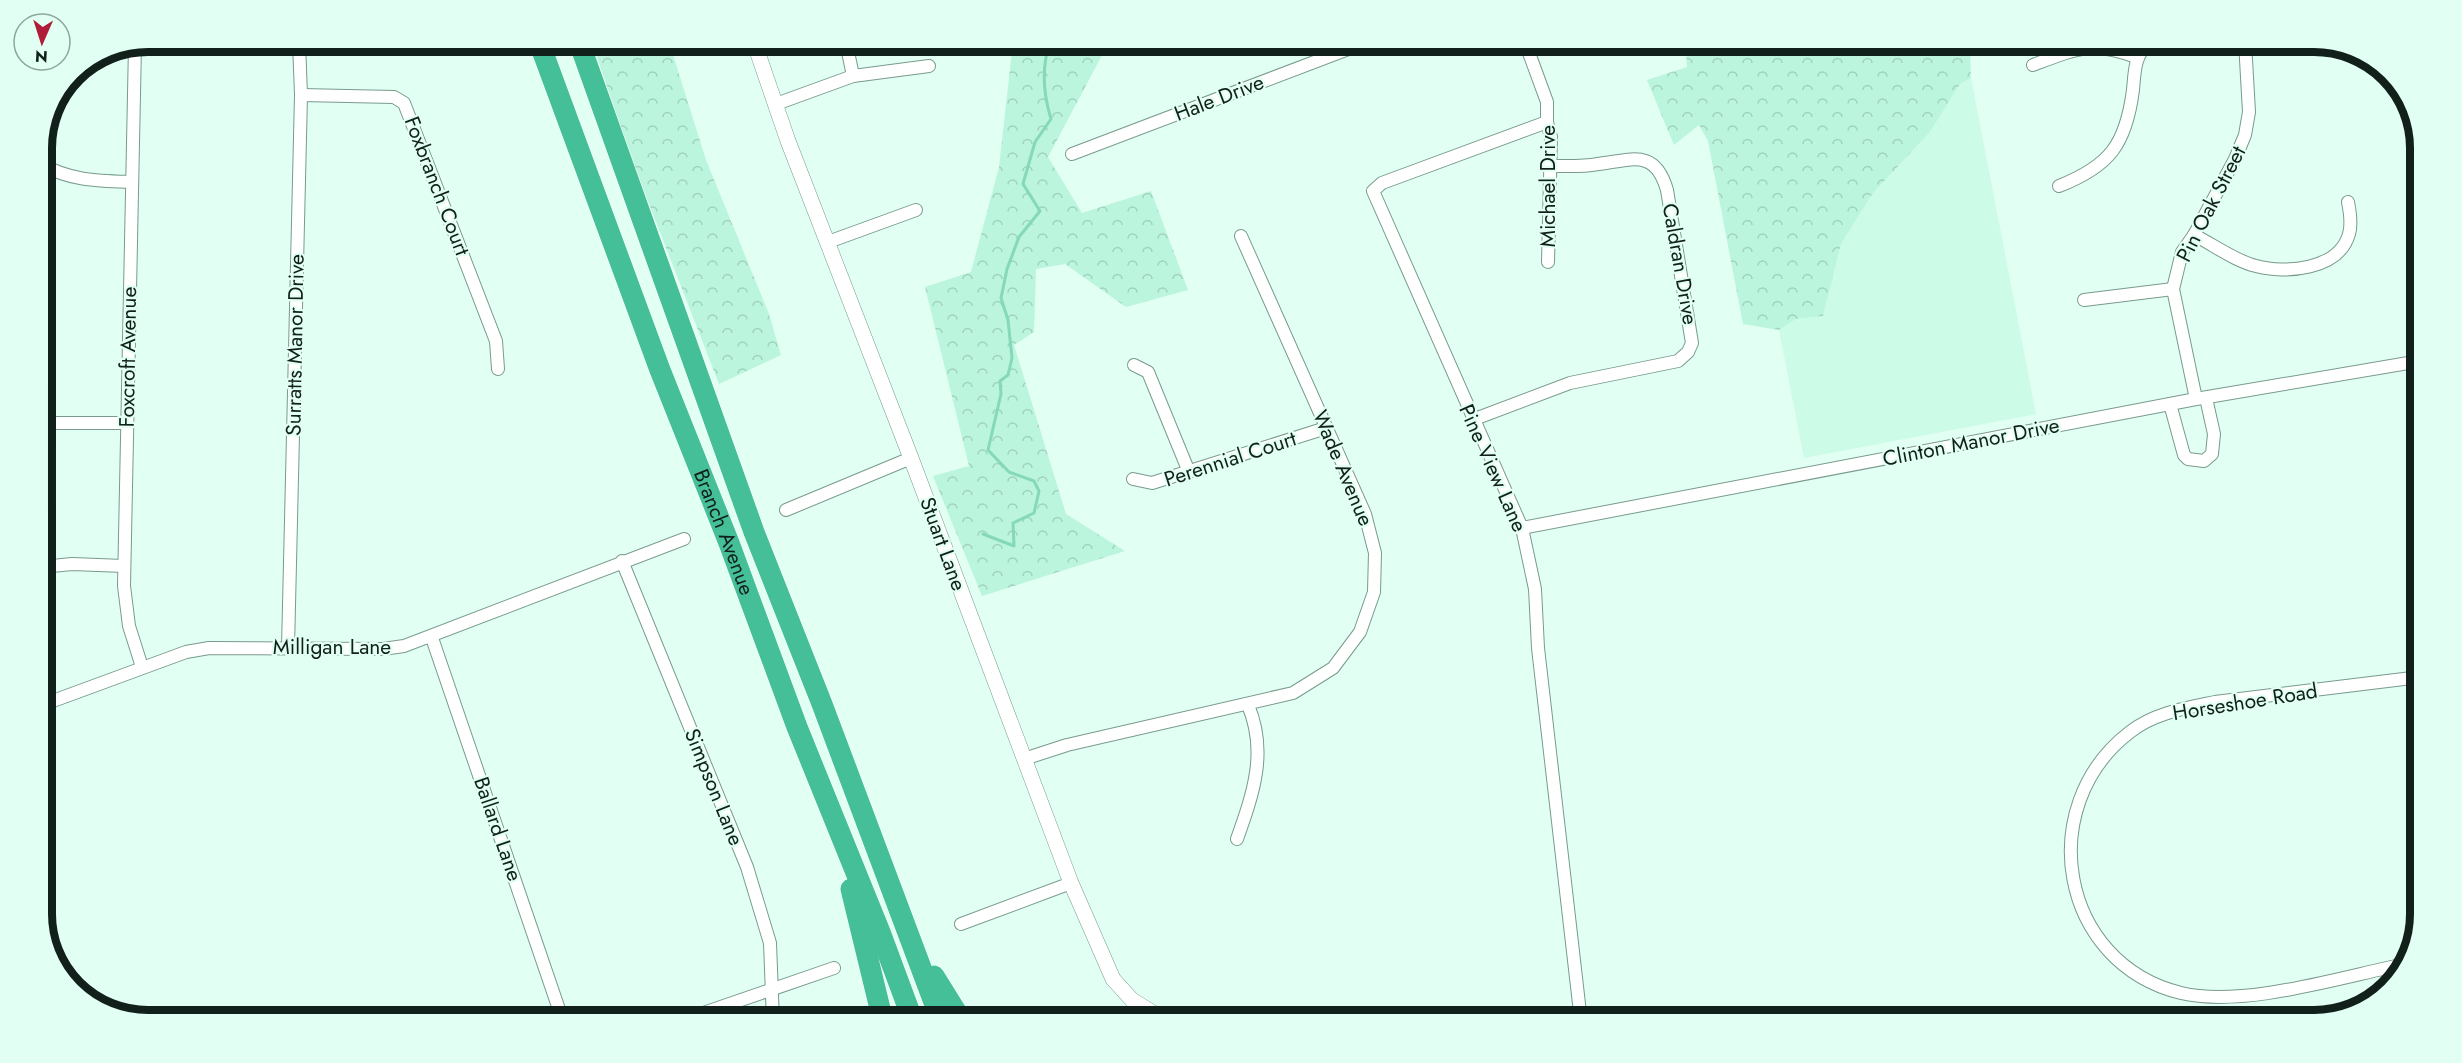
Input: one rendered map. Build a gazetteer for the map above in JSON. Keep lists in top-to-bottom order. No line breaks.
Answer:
{"streets":{"highway":["Branch Avenue"],"street":["Hale Drive","Foxbranch Court","Michael Drive","Pin Oak Street","Caldran Drive","Surratts Manor Drive","Foxcroft Avenue","Clinton Manor Drive","Perennial Court","Wade Avenue","Pine View Lane","Stuart Lane","Milligan Lane","Horseshoe Road","Simpson Lane","Ballard Lane"]},"crossings":[["Foxbranch Court","Surratts Manor Drive"],["Michael Drive","Caldran Drive"],["Michael Drive","Pine View Lane"],["Pin Oak Street","Clinton Manor Drive"],["Caldran Drive","Pine View Lane"],["Surratts Manor Drive","Milligan Lane"],["Foxcroft Avenue","Milligan Lane"],["Clinton Manor Drive","Pine View Lane"],["Perennial Court","Wade Avenue"],["Wade Avenue","Stuart Lane"],["Milligan Lane","Simpson Lane"],["Milligan Lane","Ballard Lane"]],"north":"bottom"}
